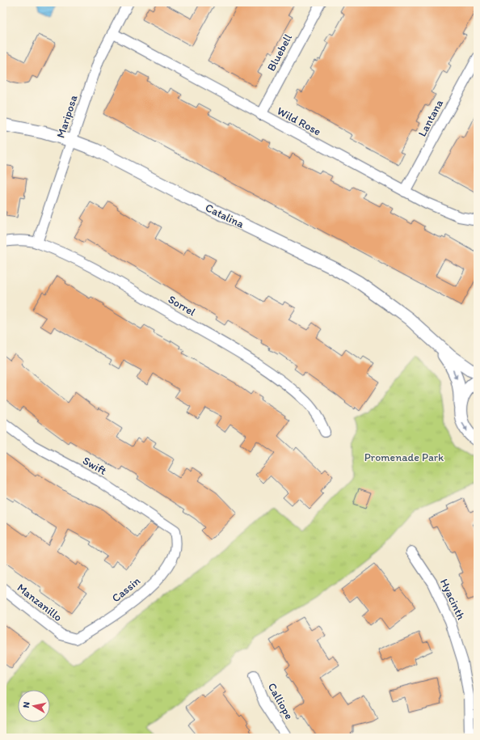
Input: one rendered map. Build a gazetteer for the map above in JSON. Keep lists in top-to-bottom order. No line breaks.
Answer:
{"streets":{"street":["Bluebell","Mariposa","Lantana","Wild Rose","Catalina","Sorrel","Swift","Cassin","Hyacinth","Manzanillo","Calliope"]},"crossings":[["Bluebell","Wild Rose"],["Mariposa","Wild Rose"],["Mariposa","Catalina"],["Mariposa","Sorrel"],["Lantana","Wild Rose"],["Swift","Cassin"],["Cassin","Manzanillo"]],"parks":["Promenade Park"],"north":"left"}
